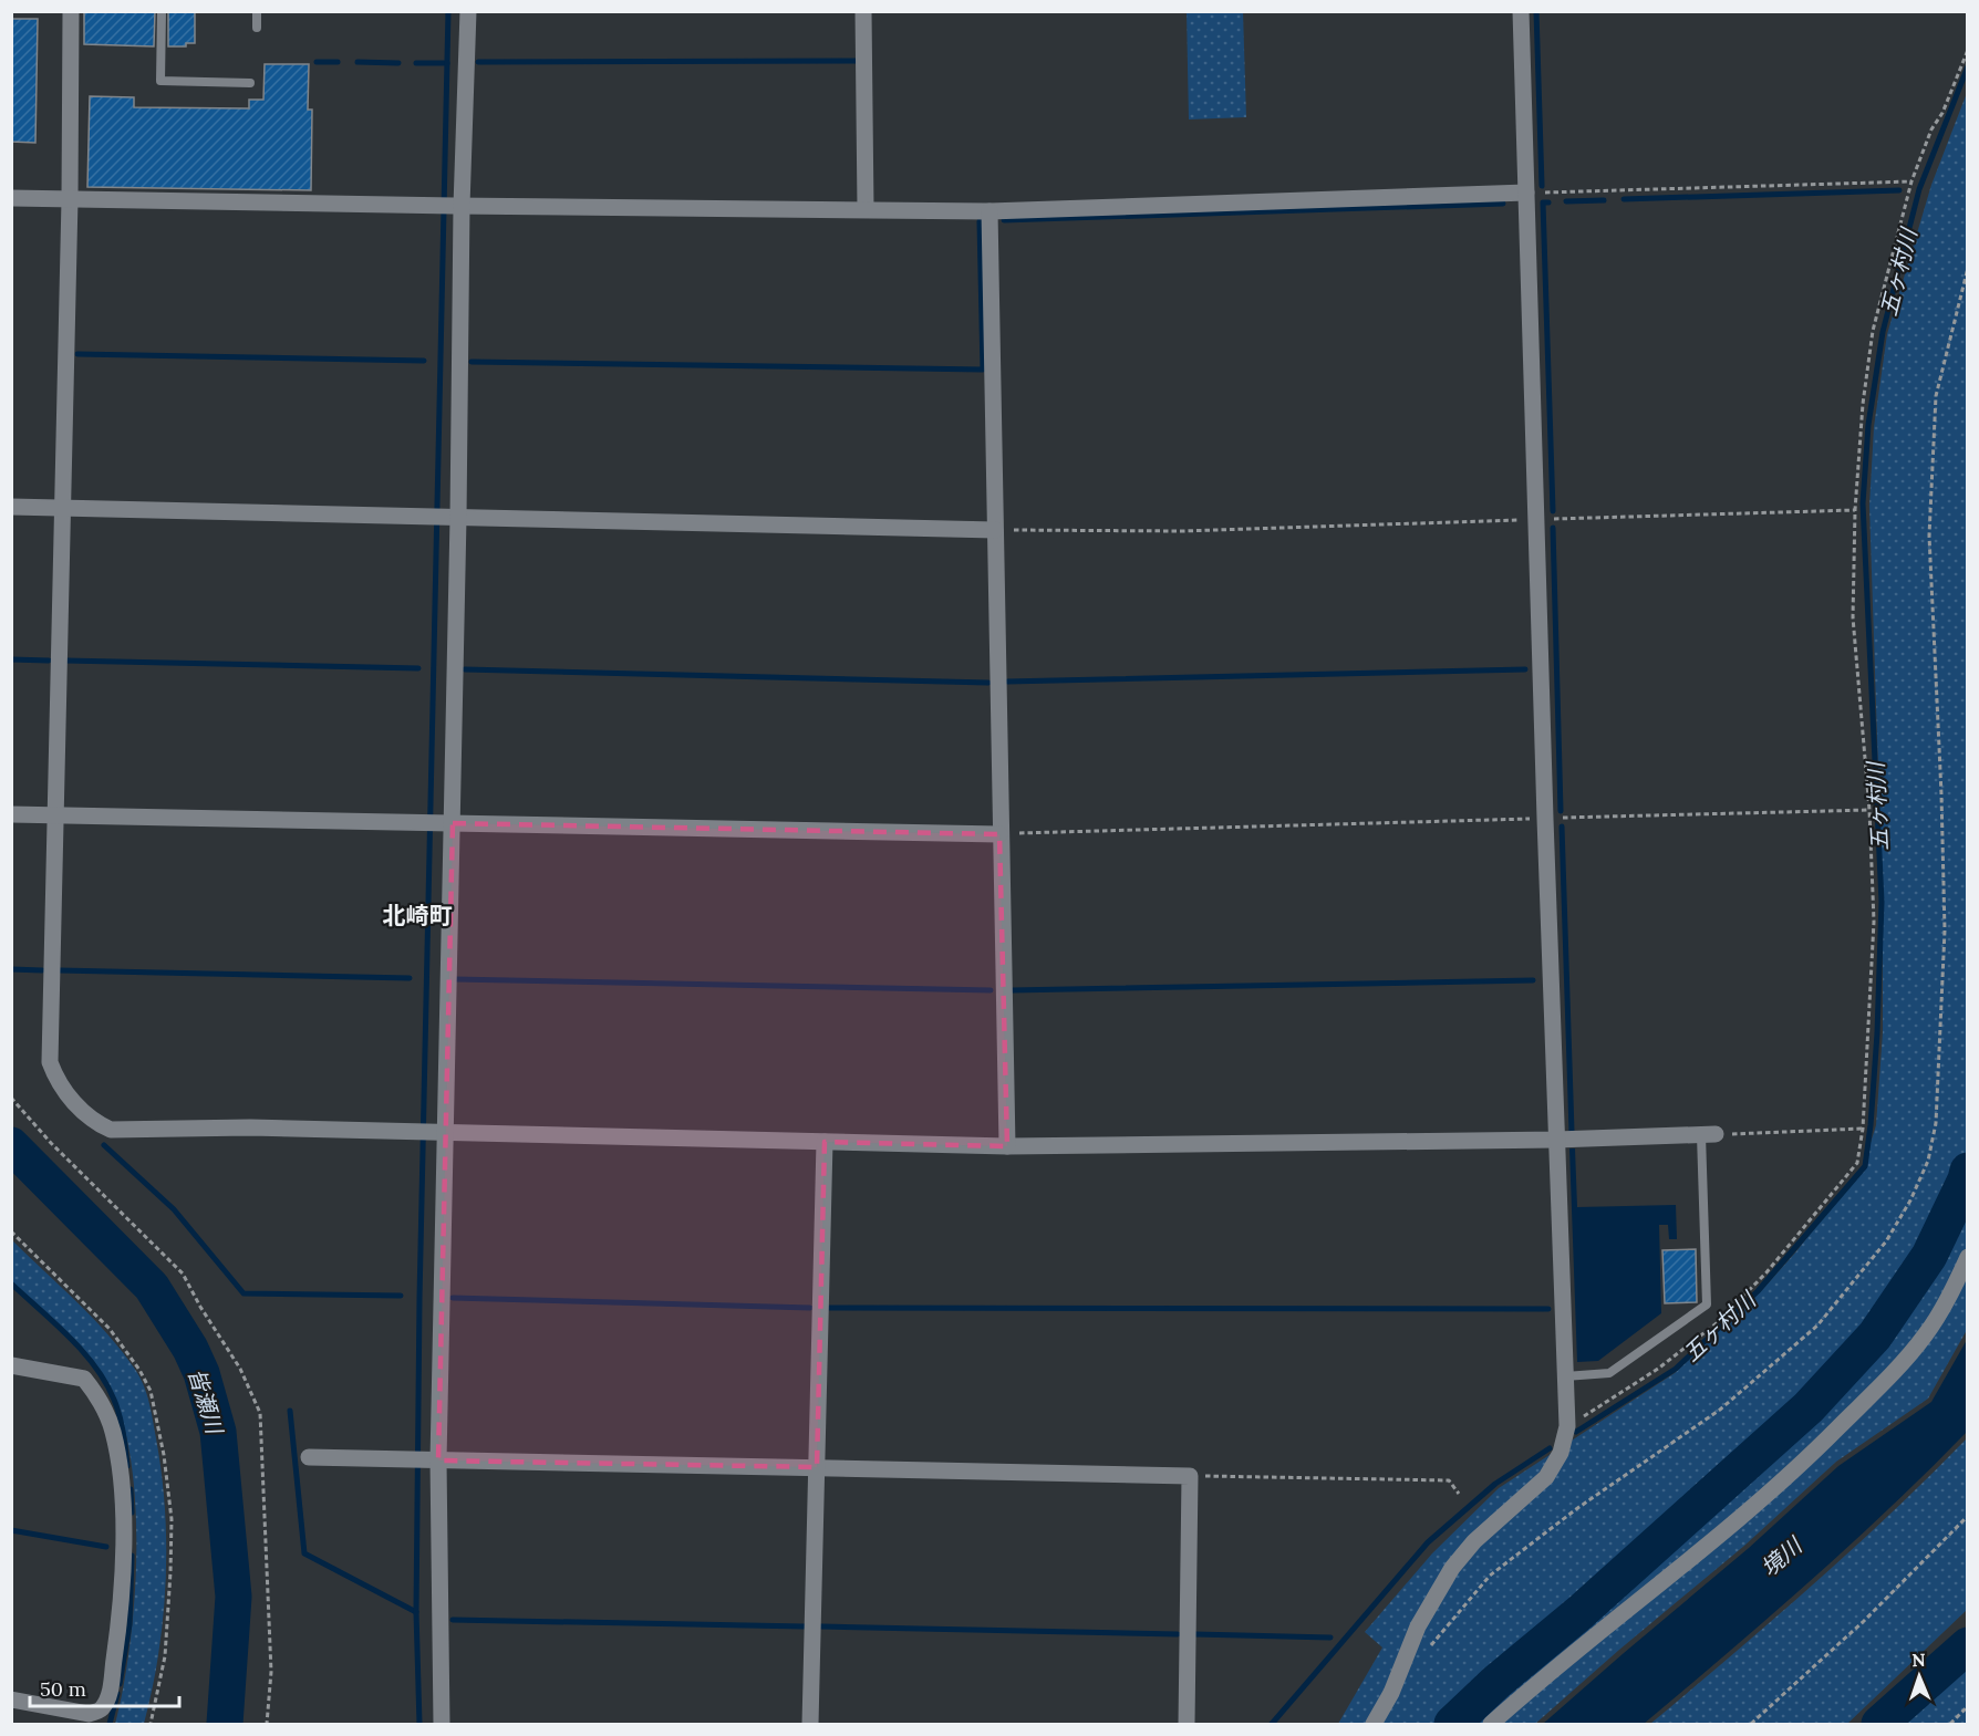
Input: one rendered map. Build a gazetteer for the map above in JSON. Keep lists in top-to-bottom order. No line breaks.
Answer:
{"districts":["北崎町"],"water":["五ヶ村川","皆瀬川","境川"],"scale_bar":"50 m","north":"top"}
